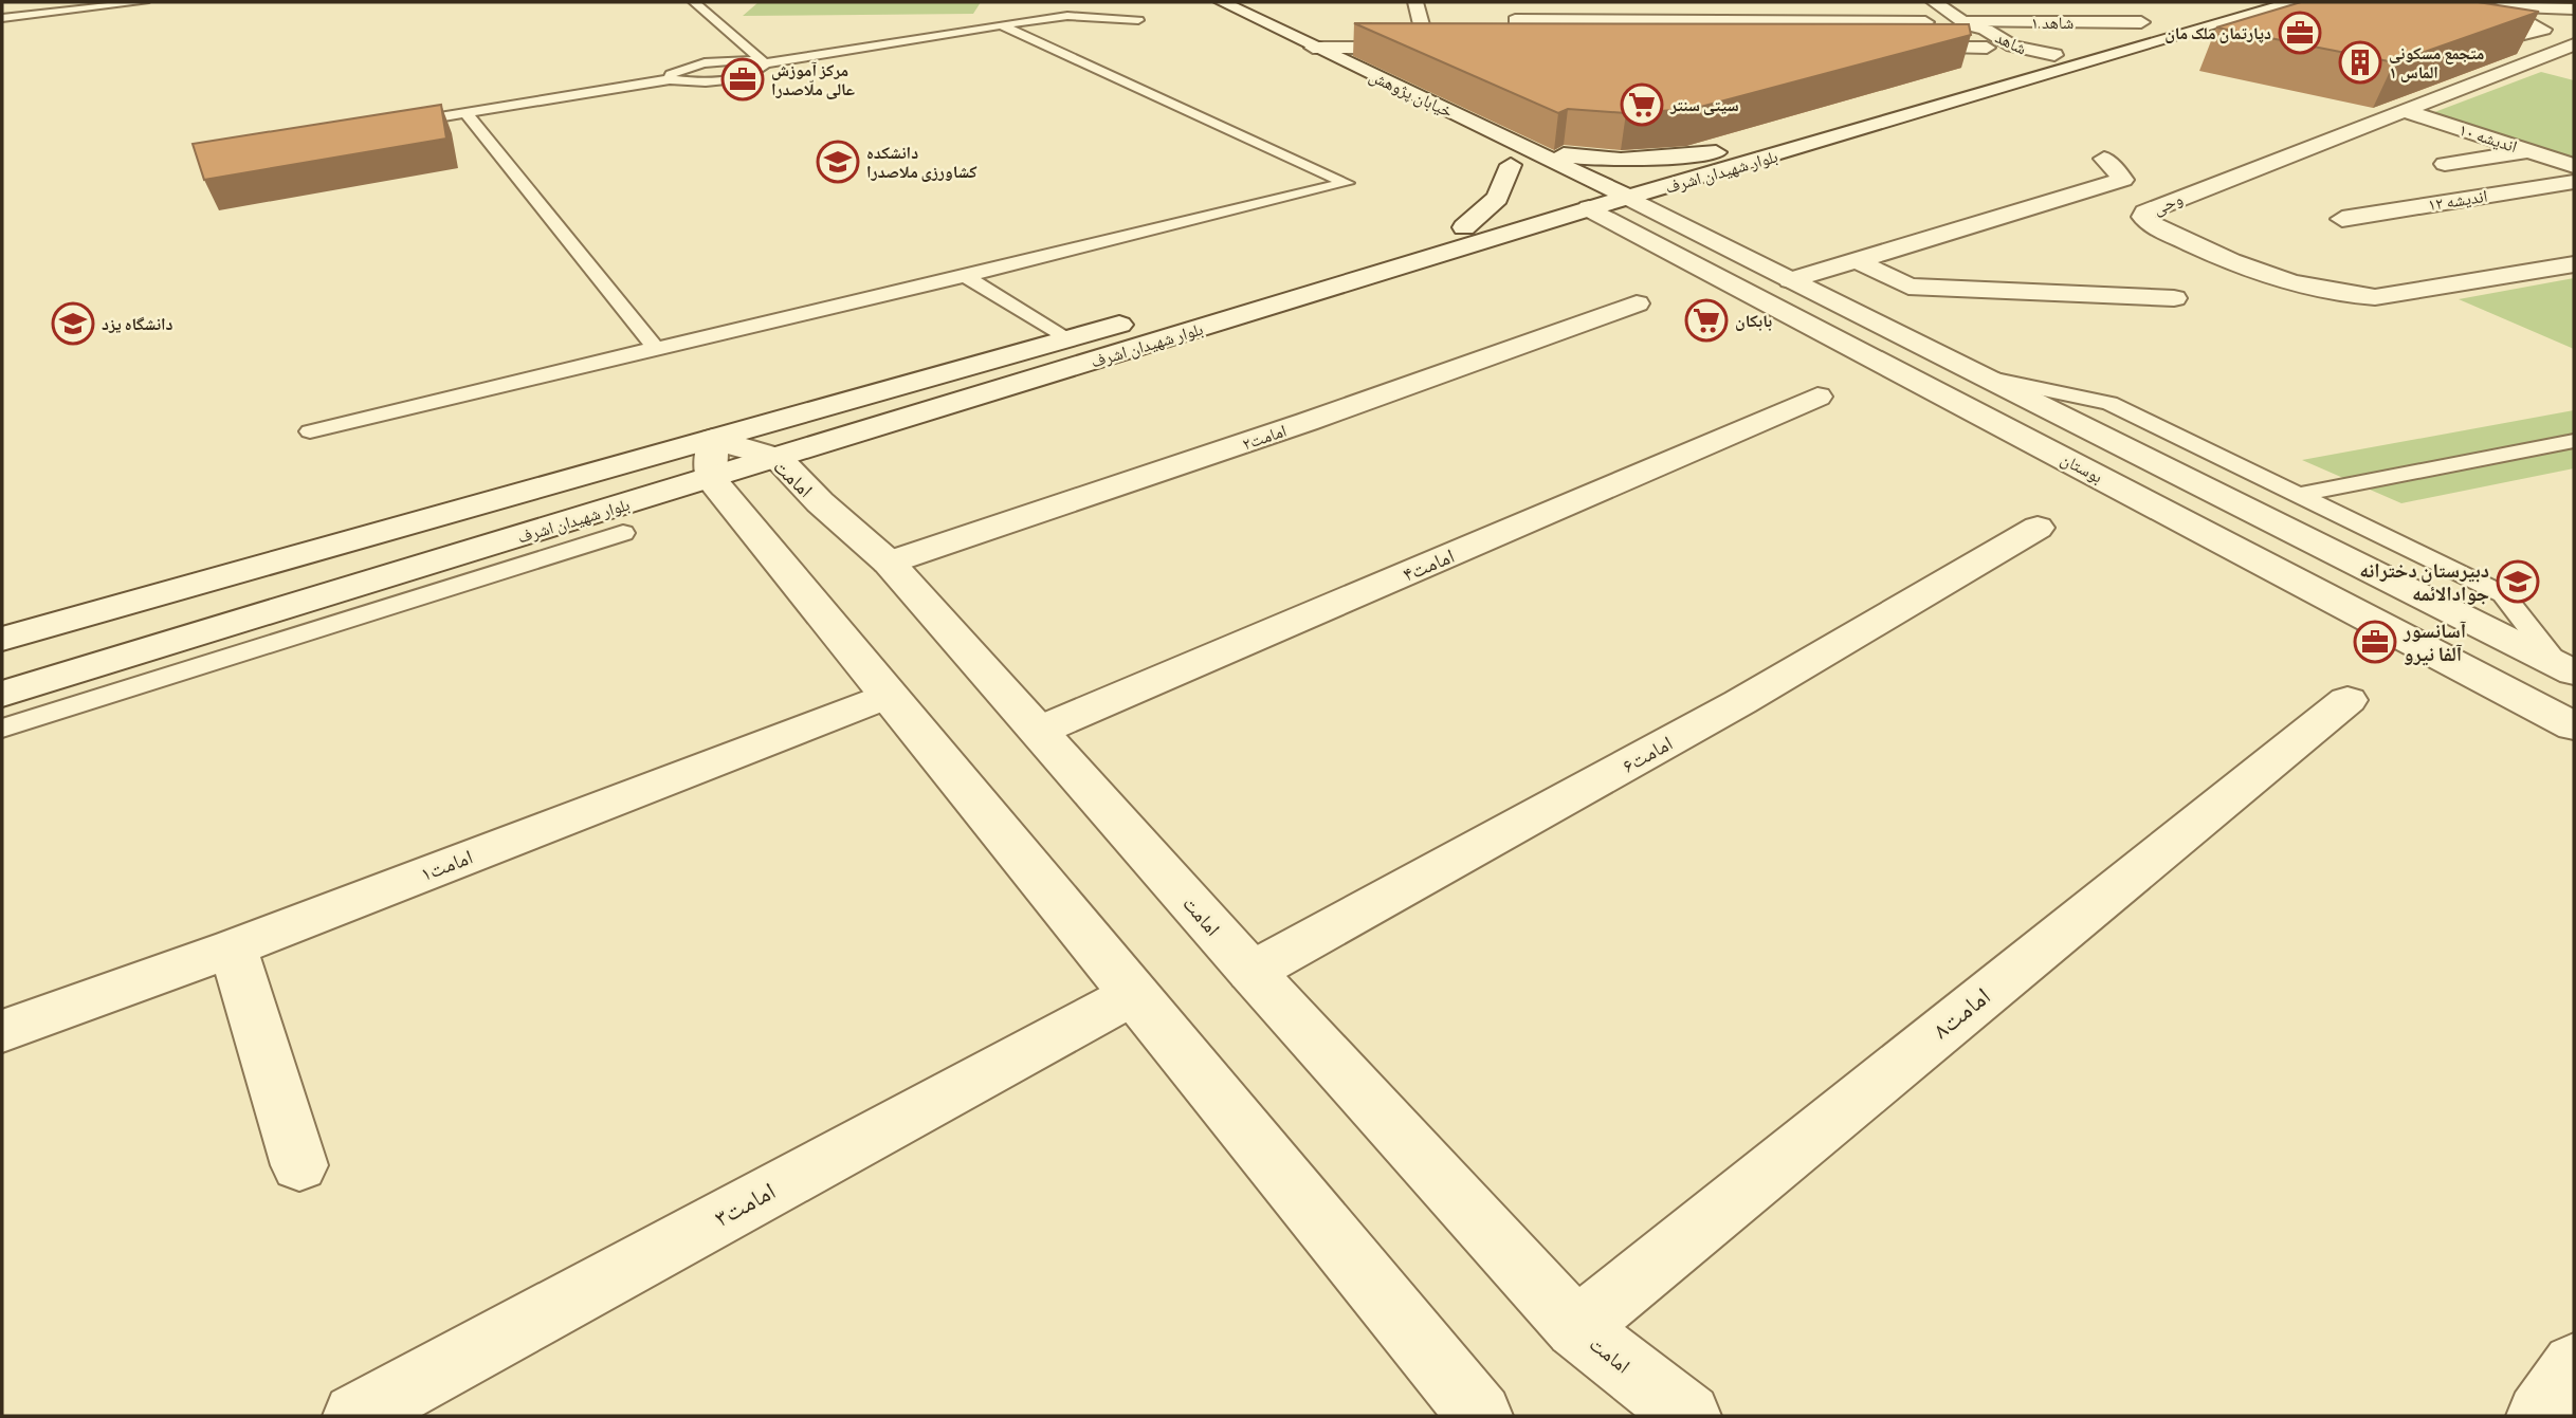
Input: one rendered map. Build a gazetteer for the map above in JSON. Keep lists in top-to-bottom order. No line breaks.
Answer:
{"streets":{"street":["شاهد ۱","شاهد","خیابان پژوهش","اندیشه ۱۰","بلوار شهیدان اشرف","اندیشه ۱۲","وحی","امامت۲","بوستان","امامت","امامت۴","امامت۶","امامت۱","امامت۸","امامت۳"]},"crossings":[["شاهد ۱","شاهد"],["شاهد ۱","بلوار شهیدان اشرف"],["شاهد","بلوار شهیدان اشرف"],["خیابان پژوهش","بلوار شهیدان اشرف"],["خیابان پژوهش","بوستان"],["اندیشه ۱۰","وحی"],["بلوار شهیدان اشرف","بوستان"],["بلوار شهیدان اشرف","امامت"],["امامت۲","امامت"],["امامت","امامت۴"],["امامت","امامت۶"],["امامت","امامت۸"]],"places":{"office":["دپارتمان ملک مان","مرکز آموزش عالی ملّاصدرا","آسانسور آلفا نيرو"],"building":["متجمع مسکونی الماس ۱"],"supermarket":["سیتی سنتر","بابکان"],"school or university":["دانشکده کشاورزی ملاصدرا","دانشگاه یزد","دبیرستان دخترانه جوادالائمه"]}}
